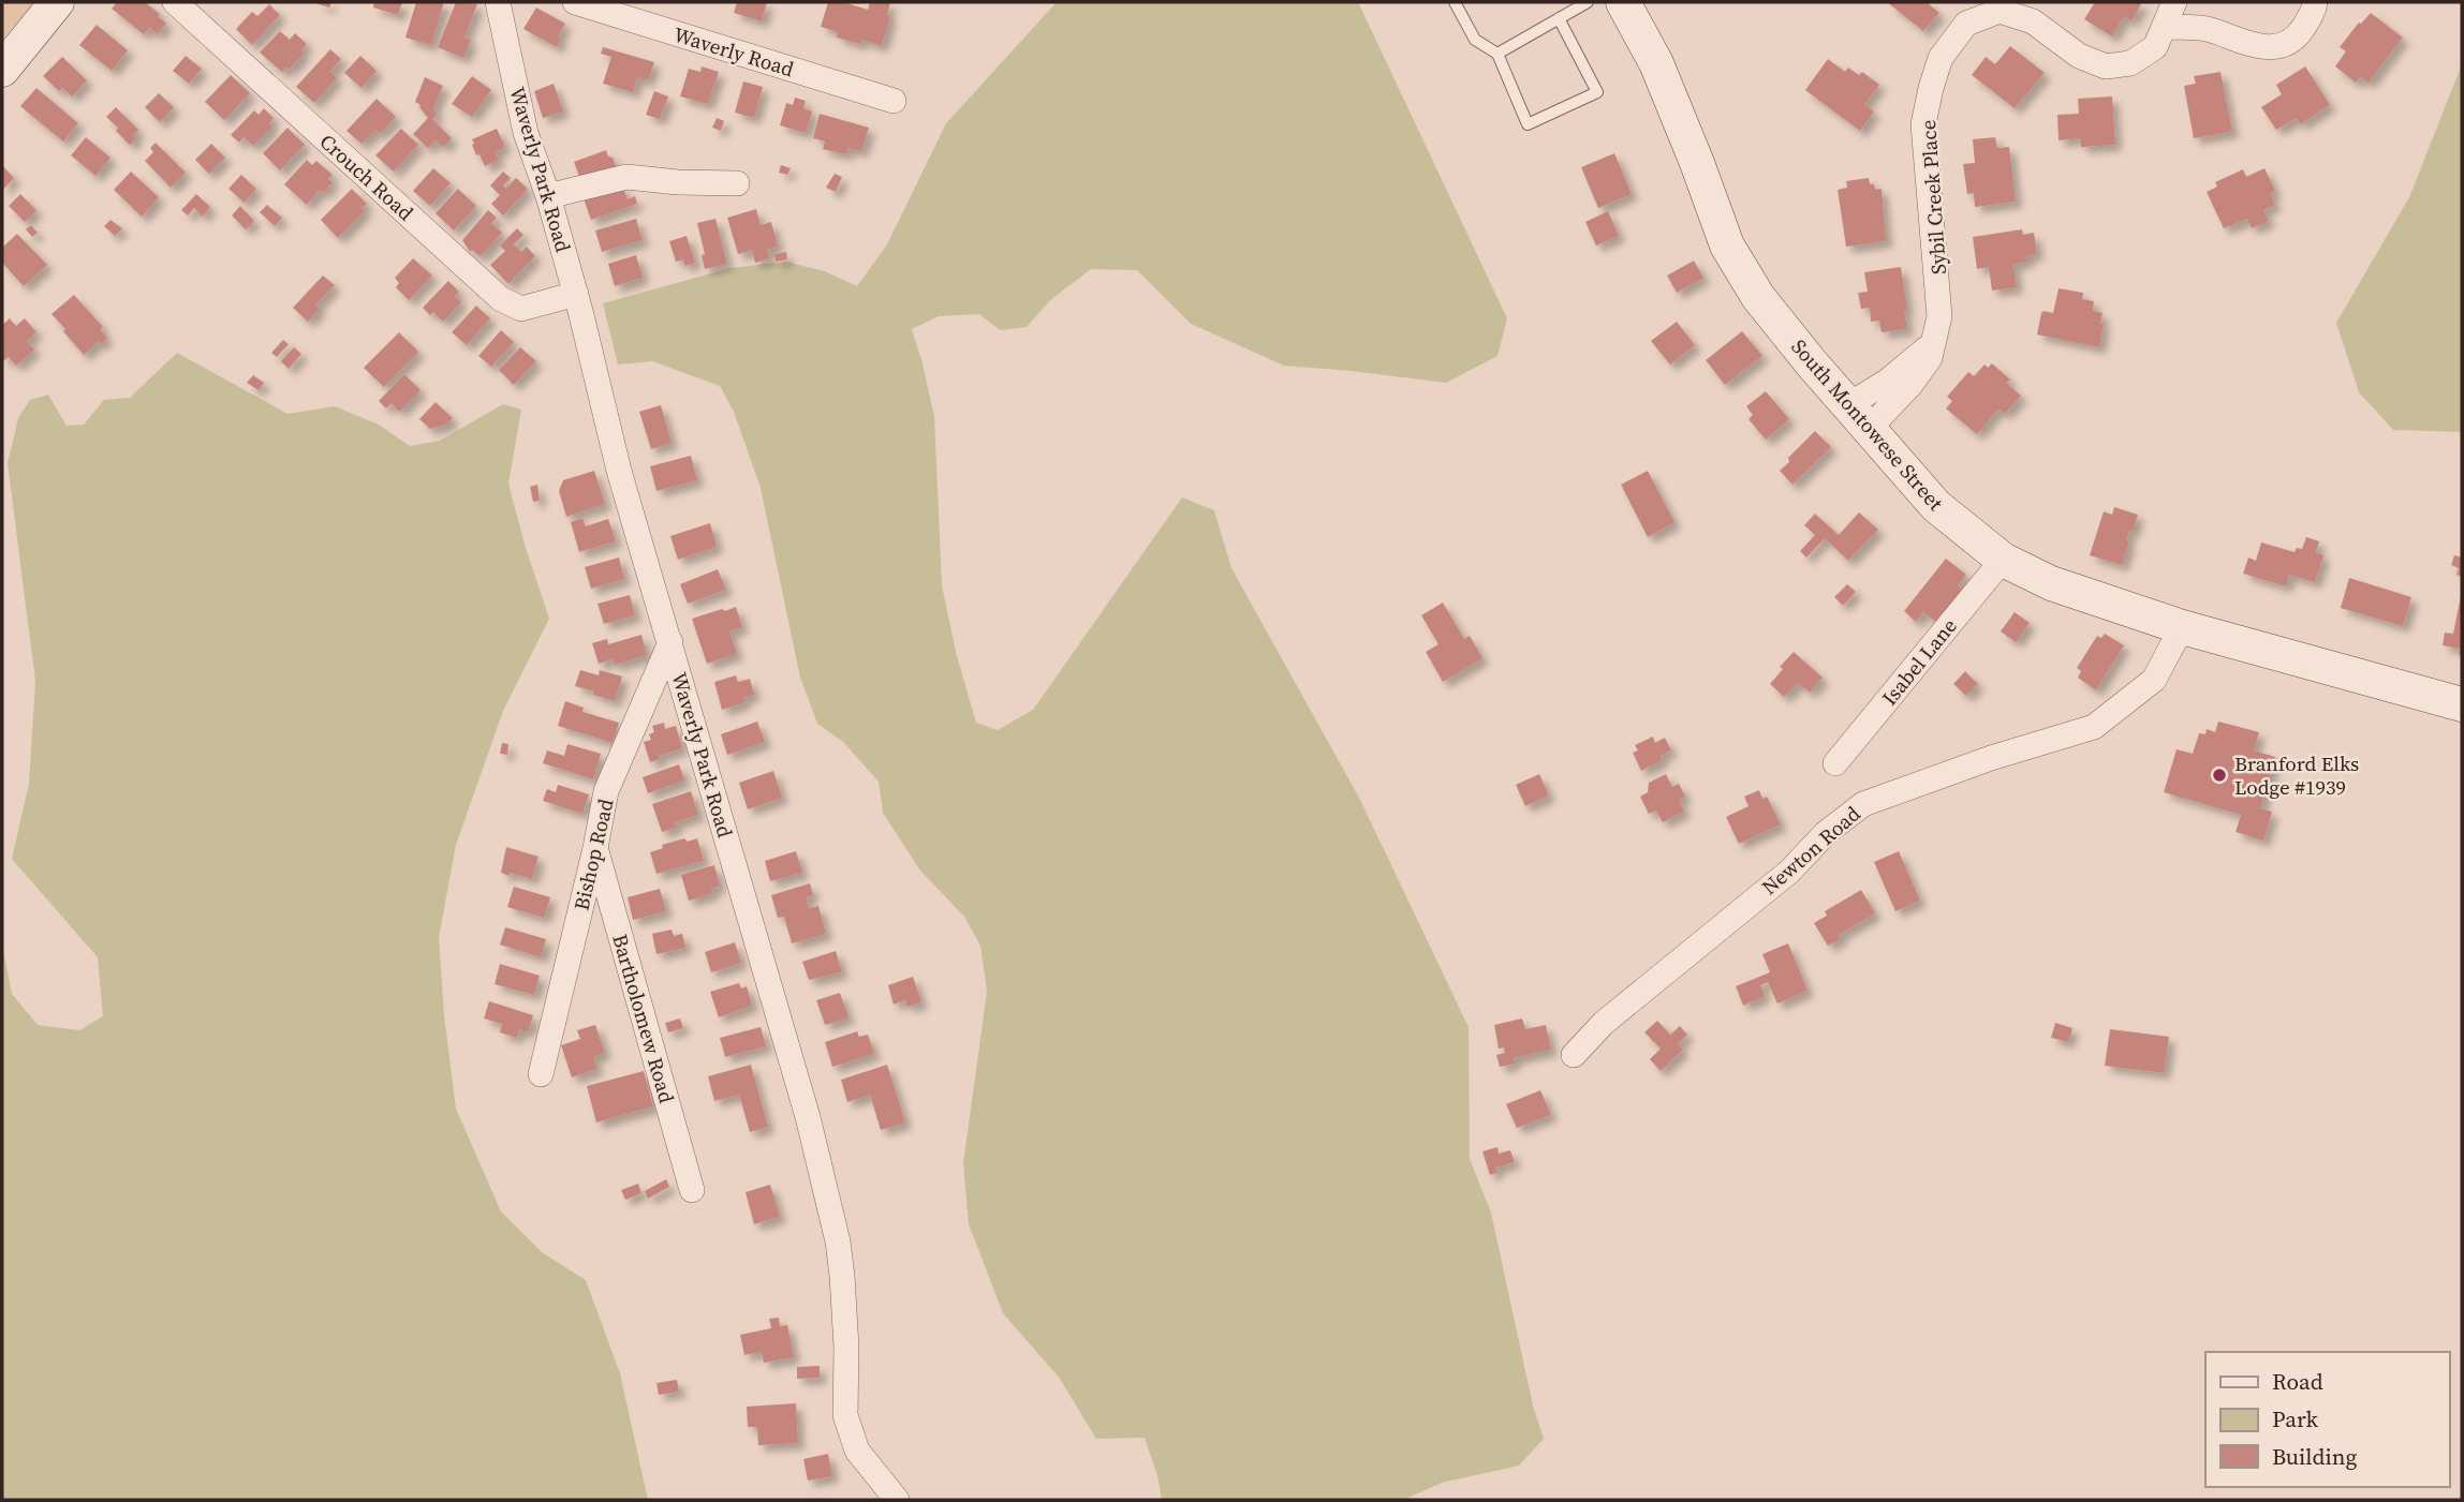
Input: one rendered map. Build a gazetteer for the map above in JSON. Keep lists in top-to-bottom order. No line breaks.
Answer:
{"streets":{"main road":["South Montowese Street"],"street":["Waverly Road","Waverly Park Road","Crouch Road","Sybil Creek Place","Isabel Lane","Newton Road","Bishop Road","Bartholomew Road"]},"crossings":[["Waverly Park Road","Crouch Road"],["Waverly Park Road","Bishop Road"],["Sybil Creek Place","South Montowese Street"],["South Montowese Street","Isabel Lane"],["South Montowese Street","Newton Road"],["Bishop Road","Bartholomew Road"]],"places":["Branford Elks Lodge #1939"],"legend":["Road","Park","Building"]}
